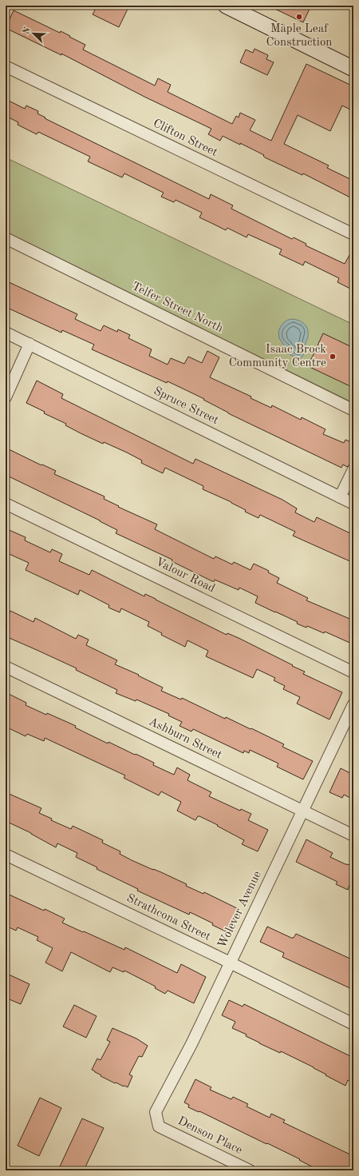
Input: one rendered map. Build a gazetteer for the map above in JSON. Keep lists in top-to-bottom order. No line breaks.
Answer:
{"streets":{"street":["Clifton Street","Telfer Street North","Spruce Street","Valour Road","Ashburn Street","Wolever Avenue","Strathcona Street","Denson Place"]},"crossings":[["Ashburn Street","Wolever Avenue"],["Wolever Avenue","Strathcona Street"],["Wolever Avenue","Denson Place"]],"places":["Maple Leaf Construction","Isaac Brock Community Centre"],"north":"top left"}
